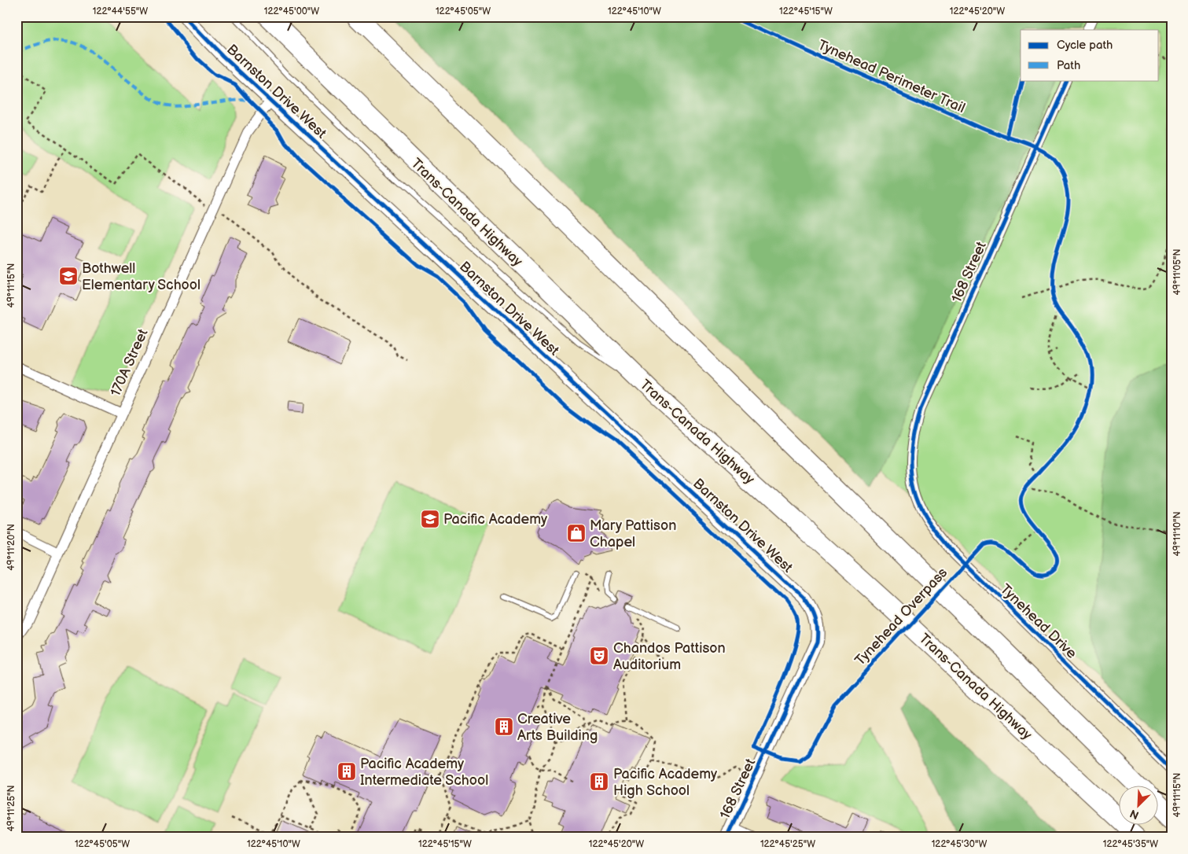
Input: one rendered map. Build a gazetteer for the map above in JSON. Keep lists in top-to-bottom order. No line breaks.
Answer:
{"streets":{"highway":["Trans-Canada Highway"],"street":["Barnston Drive West","168 Street","170A Street","Tynehead Drive"],"cycle path":["Tynehead Perimeter Trail"]},"crossings":[["Barnston Drive West","168 Street"],["Barnston Drive West","170A Street"],["168 Street","Tynehead Drive"]],"places":{"school or university":["Bothwell Elementary School","Pacific Academy"],"shop":["Mary Pattison Chapel"],"theatre":["Chandos Pattison Auditorium"],"building":["Creative Arts Building","Pacific Academy Intermediate School","Pacific Academy High School"]},"legend":["Cycle path","Path"],"north":"bottom left","coordinates":["122°44'55\"W","122°45'00\"W","122°45'05\"W","122°45'10\"W","122°45'15\"W","122°45'20\"W","49°11'05\"N","49°11'15\"N","49°11'10\"N","49°11'20\"N","49°11'25\"N","122°45'25\"W","122°45'30\"W","122°45'35\"W"]}
